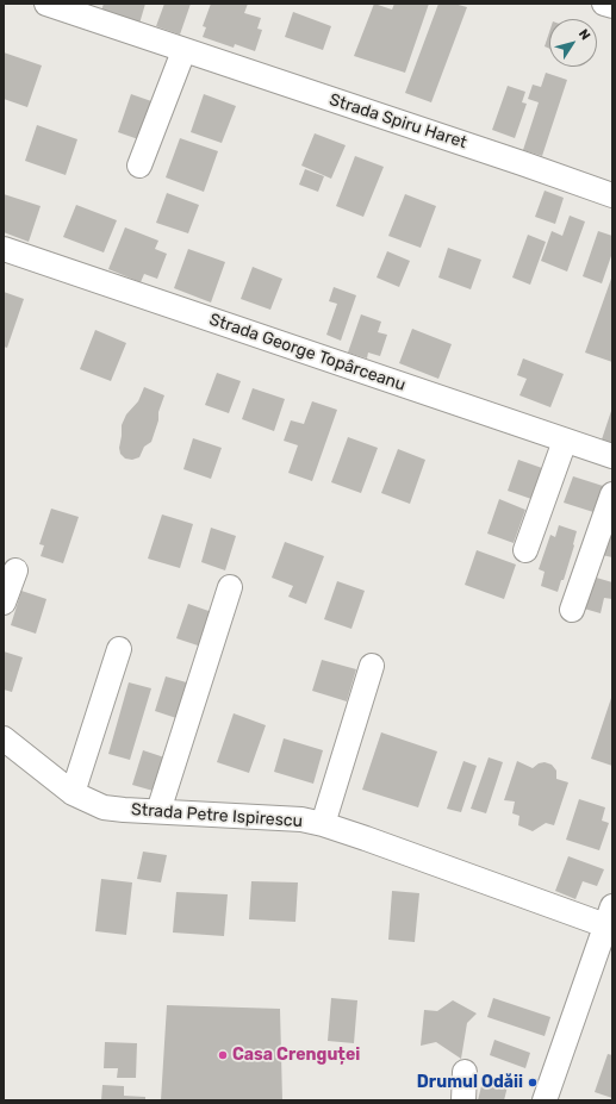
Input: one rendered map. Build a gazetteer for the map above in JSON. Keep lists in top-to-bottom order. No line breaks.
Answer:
{"streets":{"street":["Strada Spiru Haret","Strada George Topârceanu","Strada Petre Ispirescu"]},"places":["Casa Crenguței","Drumul Odăii"],"north":"top right"}
